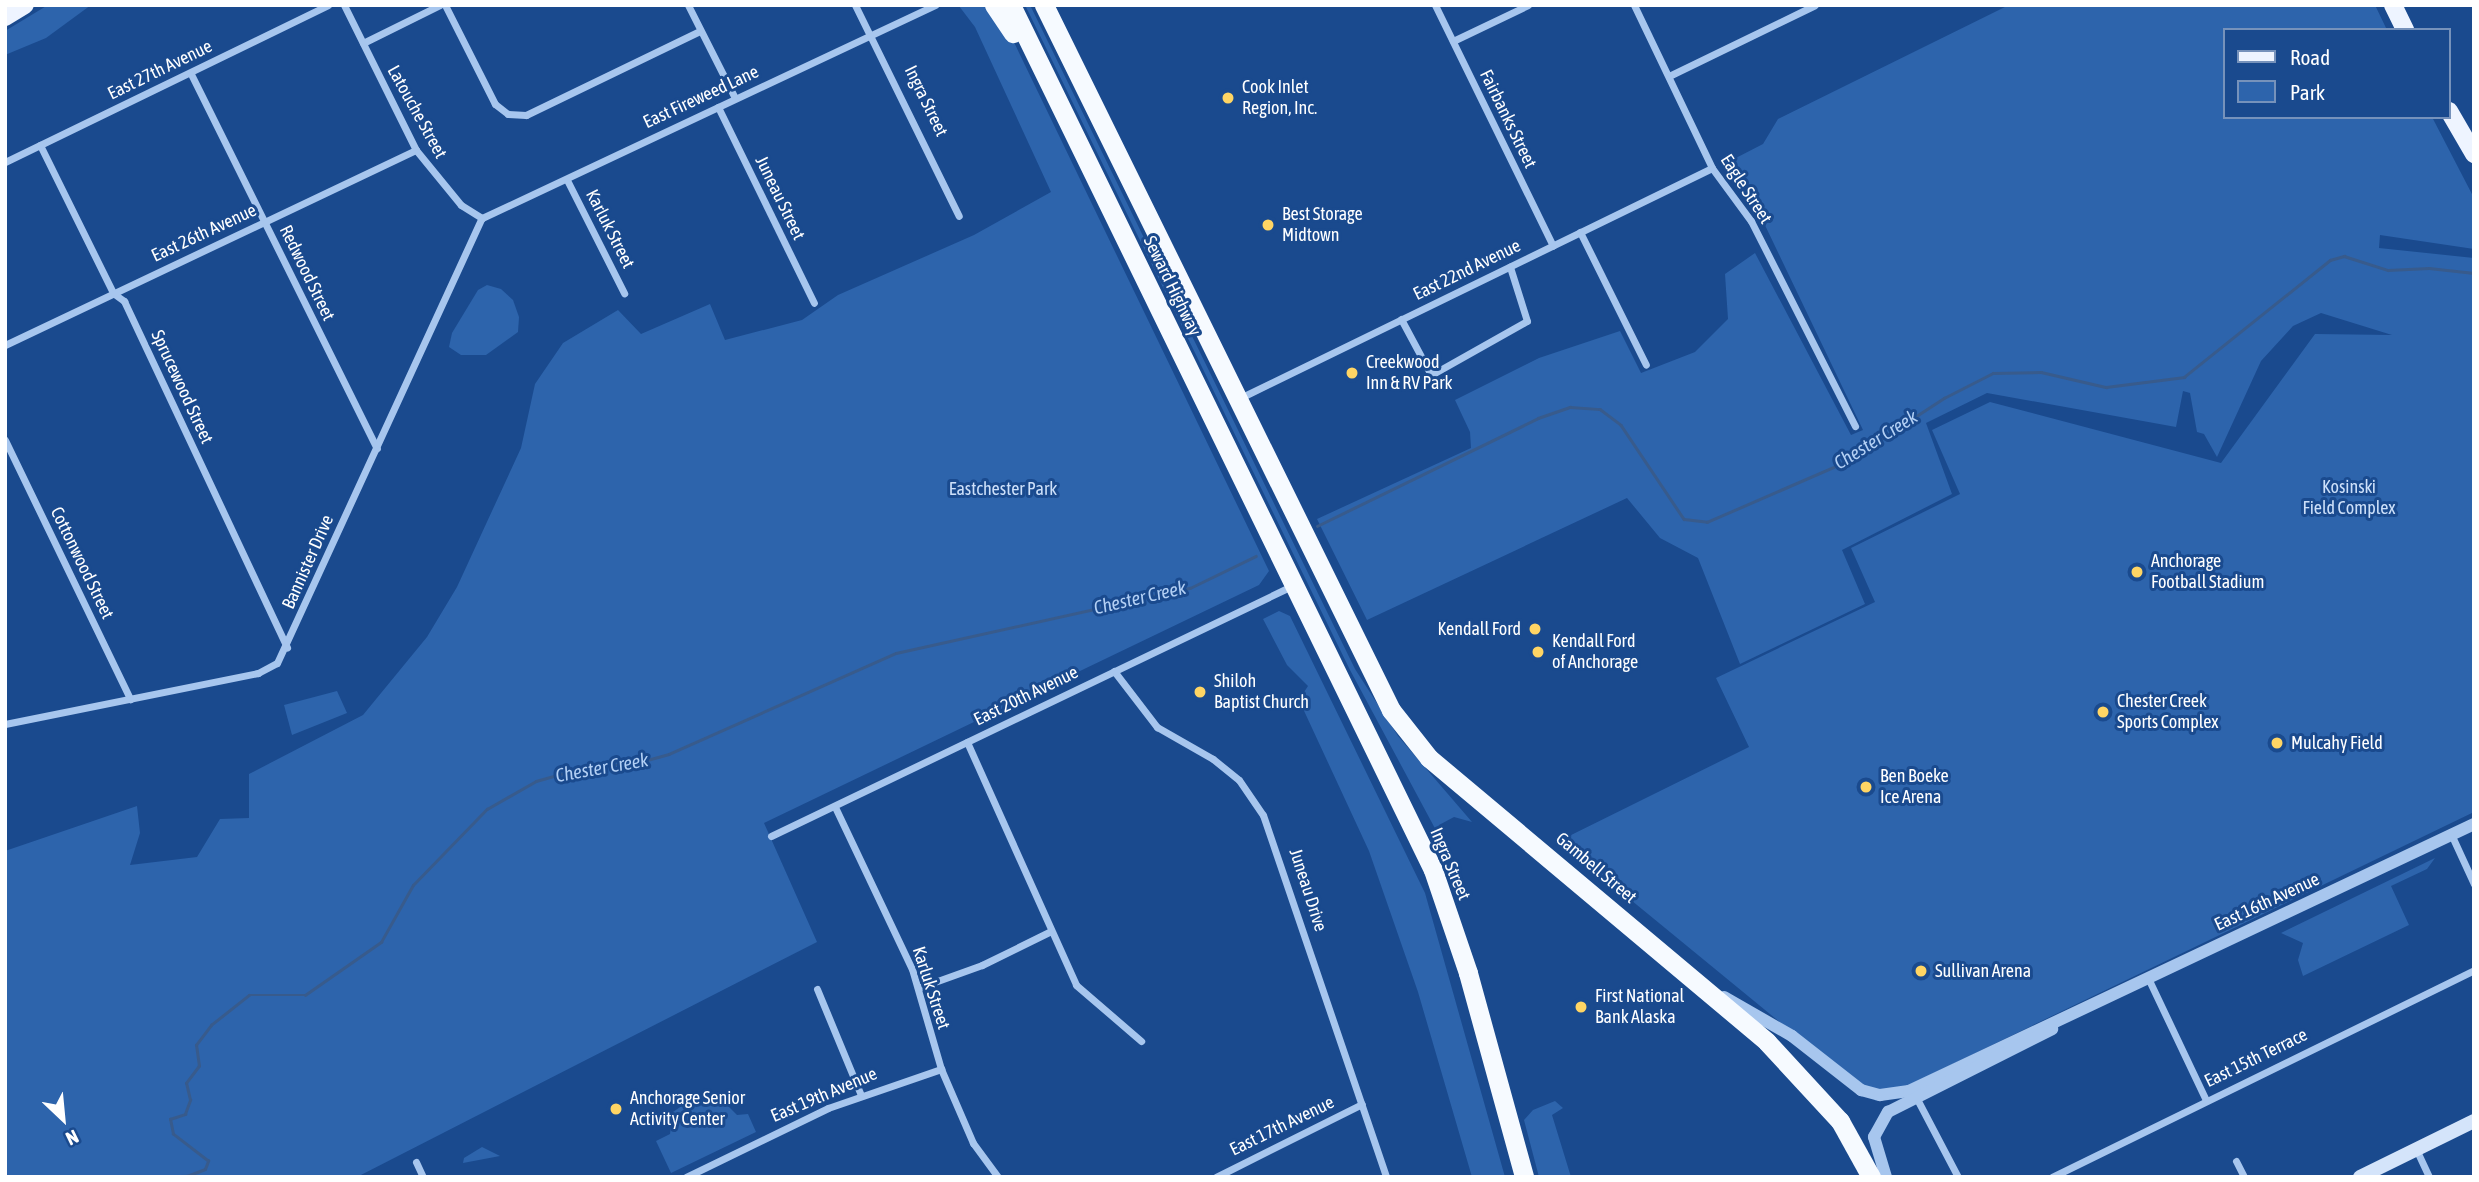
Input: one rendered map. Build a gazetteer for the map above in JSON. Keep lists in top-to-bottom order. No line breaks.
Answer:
{"streets":{"highway":["Ingra Street","Seward Highway","Gambell Street"],"street":["East 27th Avenue","East Fireweed Lane","Latouche Street","Fairbanks Street","Eagle Street","Juneau Street","Karluk Street","East 26th Avenue","East 22nd Avenue","Redwood Street","Sprucewood Street","Bannister Drive","Cottonwood Street","East 20th Avenue","Juneau Drive","East 16th Avenue","East 15th Terrace","East 19th Avenue","East 17th Avenue"]},"crossings":[["East 27th Avenue","Redwood Street"],["East 27th Avenue","Sprucewood Street"],["East Fireweed Lane","Ingra Street"],["East Fireweed Lane","Latouche Street"],["East Fireweed Lane","Juneau Street"],["East Fireweed Lane","Karluk Street"],["East Fireweed Lane","Bannister Drive"],["Ingra Street","Seward Highway"],["Ingra Street","East 20th Avenue"],["Latouche Street","East 26th Avenue"],["Latouche Street","Bannister Drive"],["Fairbanks Street","East 22nd Avenue"],["Eagle Street","East 22nd Avenue"],["Karluk Street","East 20th Avenue"],["Karluk Street","East 19th Avenue"],["East 26th Avenue","Redwood Street"],["East 26th Avenue","Sprucewood Street"],["East 22nd Avenue","Seward Highway"],["Redwood Street","Bannister Drive"],["Seward Highway","East 20th Avenue"],["Seward Highway","Gambell Street"],["Sprucewood Street","Bannister Drive"],["Bannister Drive","Cottonwood Street"],["East 20th Avenue","Juneau Drive"],["Gambell Street","East 16th Avenue"],["Juneau Drive","East 17th Avenue"]],"water":["Chester Creek"],"parks":["Kosinski Field Complex","Eastchester Park"],"places":["Cook Inlet Region, Inc.","Best Storage Midtown","Creekwood Inn & RV Park","Anchorage Football Stadium","Kendall Ford","Kendall Ford of Anchorage","Shiloh Baptist Church","Chester Creek Sports Complex","Mulcahy Field","Ben Boeke Ice Arena","Sullivan Arena","First National Bank Alaska","Anchorage Senior Activity Center"],"legend":["Road","Park"],"north":"bottom right"}
